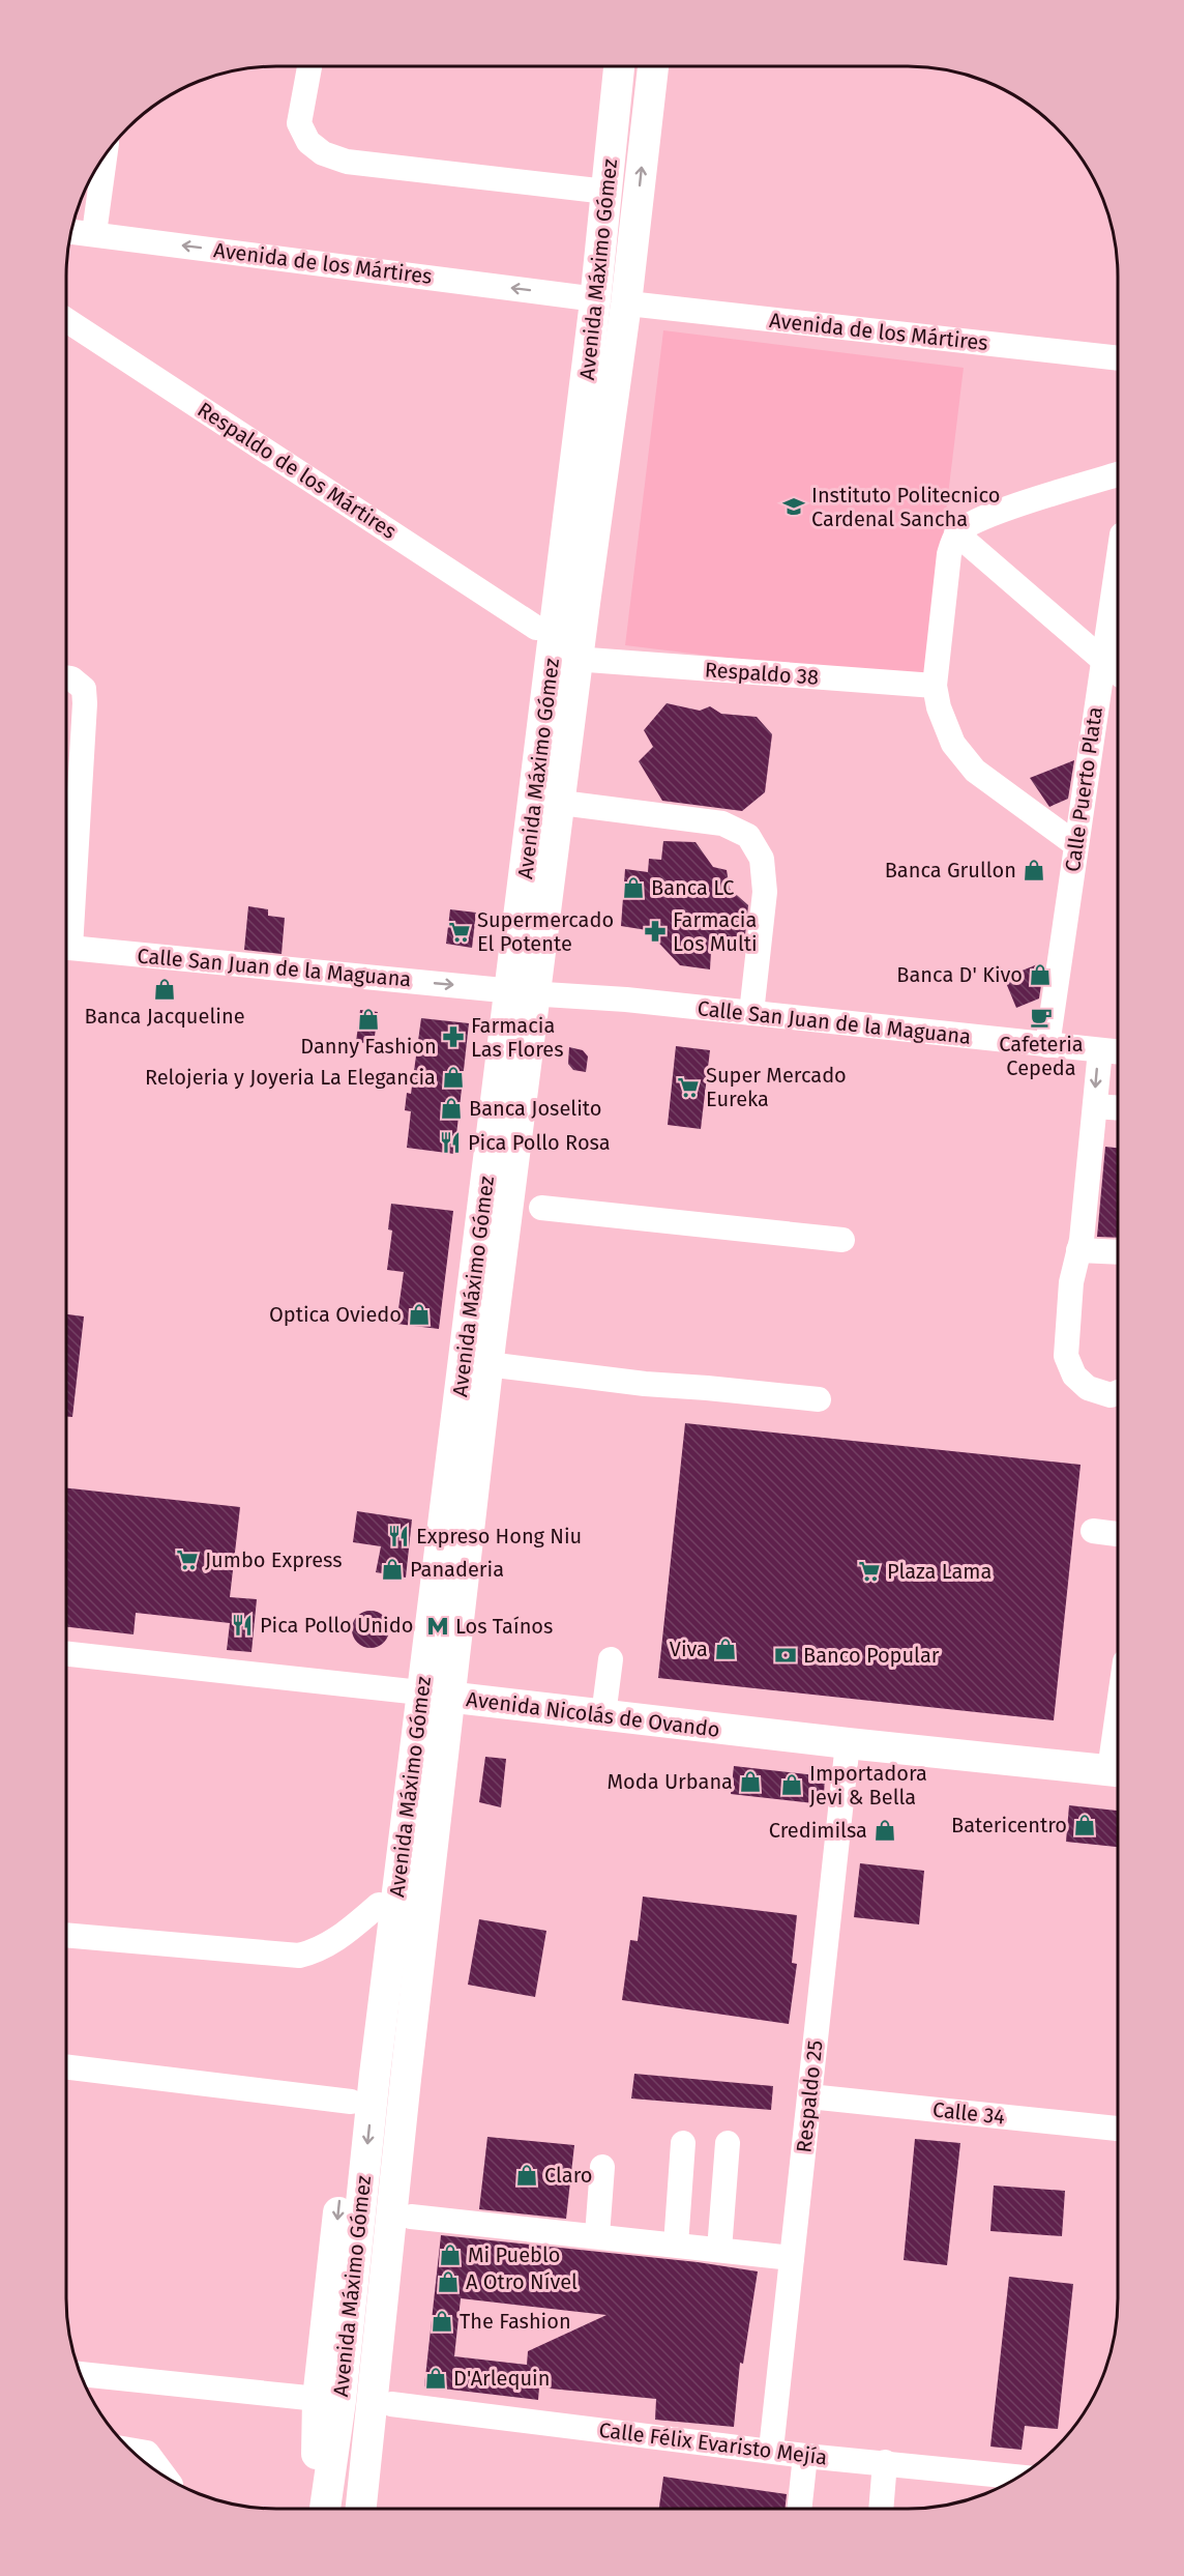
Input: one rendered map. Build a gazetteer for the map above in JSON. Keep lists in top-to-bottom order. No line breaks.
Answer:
{"streets":{"main road":["Avenida Máximo Gómez","Avenida Nicolás de Ovando"],"street":["Avenida de los Mártires","Respaldo de los Mártires","Respaldo 38","Calle Puerto Plata","Calle San Juan de la Maguana","Respaldo 25","Calle 34","Calle Félix Evaristo Mejía"]},"crossings":[["Calle Puerto Plata","Calle San Juan de la Maguana"],["Avenida Nicolás de Ovando","Respaldo 25"],["Respaldo 25","Calle 34"],["Respaldo 25","Calle Félix Evaristo Mejía"]],"one_way":["Avenida de los Mártires","Calle San Juan de la Maguana"],"places":{"school or university":["Instituto Politecnico Cardenal Sancha"],"shop":["Banca Grullon","Banca LC","Banca D' Kivo","Banca Jacqueline","Danny Fashion","Relojeria y Joyeria La Elegancia","Banca Joselito","Optica Oviedo","Panaderia","Viva","Moda Urbana","Importadora Jevi & Bella","Batericentro","Credimilsa","Claro","Mi Pueblo","A Otro Nível","The Fashion","D'Arlequin"],"pharmacy":["Farmacia Los Multi","Farmacia Las Flores"],"supermarket":["Supermercado El Potente","Super Mercado Eureka","Jumbo Express","Plaza Lama"],"cafe":["Cafeteria Cepeda"],"restaurant":["Pica Pollo Rosa","Expreso Hong Niu","Pica Pollo Unido"],"metro station":["Los Taínos"],"bank":["Banco Popular"]}}
